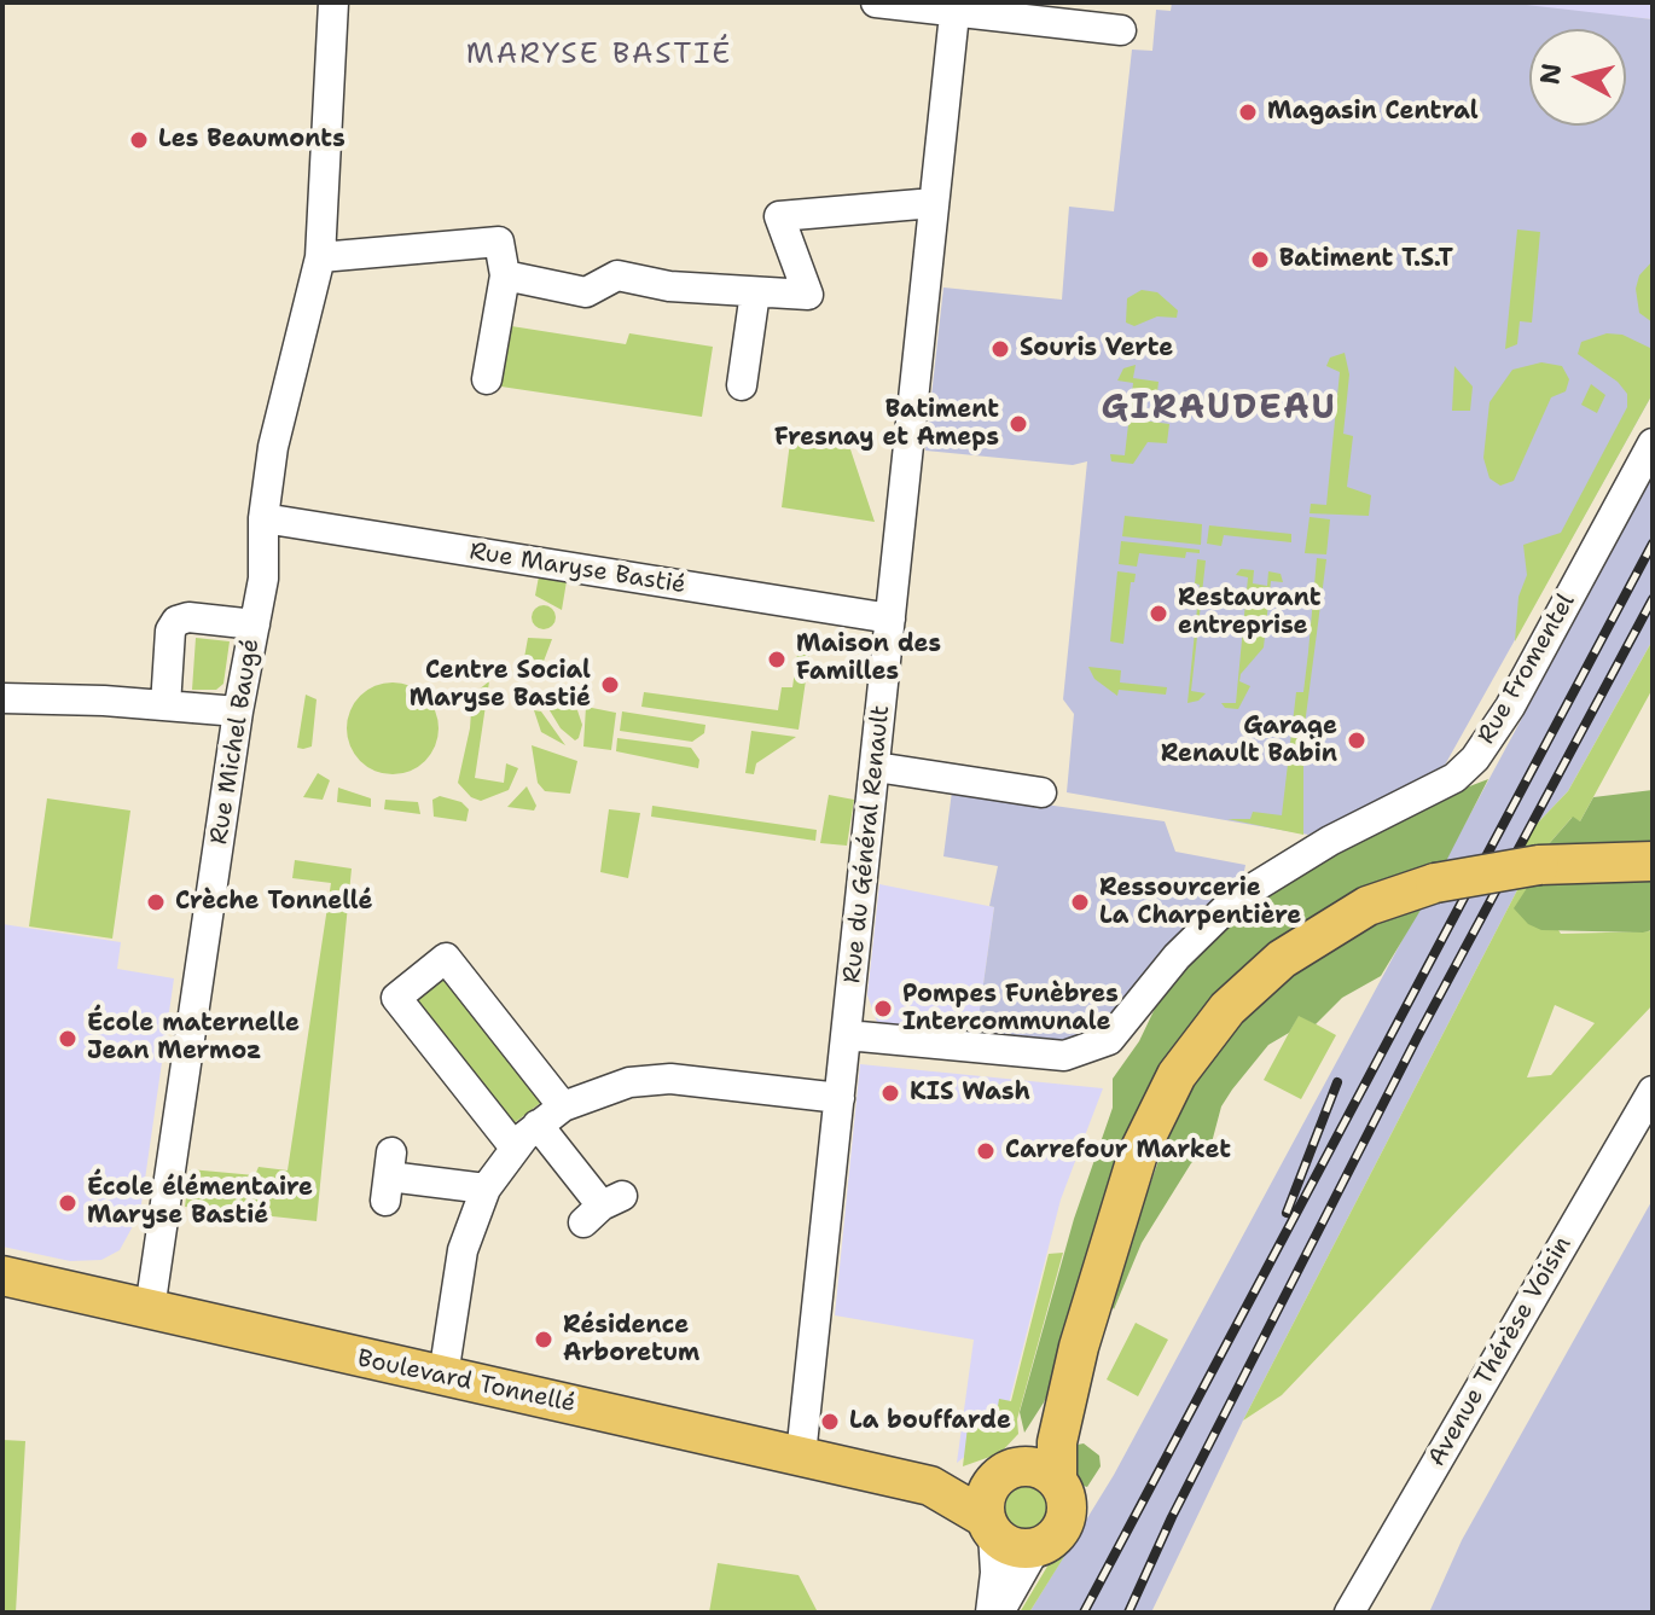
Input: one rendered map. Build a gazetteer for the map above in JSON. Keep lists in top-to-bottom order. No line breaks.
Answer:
{"streets":{"main road":["Boulevard Tonnellé"],"street":["Rue Maryse Bastié","Rue Fromentel","Rue Michel Baugé","Rue du Général Renault","Avenue Thérèse Voisin"]},"crossings":[["Rue Maryse Bastié","Rue Michel Baugé"],["Rue Maryse Bastié","Rue du Général Renault"],["Rue Fromentel","Rue du Général Renault"],["Rue Michel Baugé","Boulevard Tonnellé"],["Rue du Général Renault","Boulevard Tonnellé"]],"districts":["MARYSE BASTIÉ","GIRAUDEAU"],"places":["Magasin Central","Les Beaumonts","Batiment T.S.T","Souris Verte","Batiment Fresnay et Ameps","Restaurant entreprise","Maison des Familles","Centre Social Maryse Bastié","Garage Renault Babin","Crèche Tonnellé","Ressourcerie La Charpentière","Pompes Funèbres Intercommunale","École maternelle Jean Mermoz","KIS Wash","Carrefour Market","École élémentaire Maryse Bastié","Résidence Arboretum","La bouffarde"],"north":"left"}
